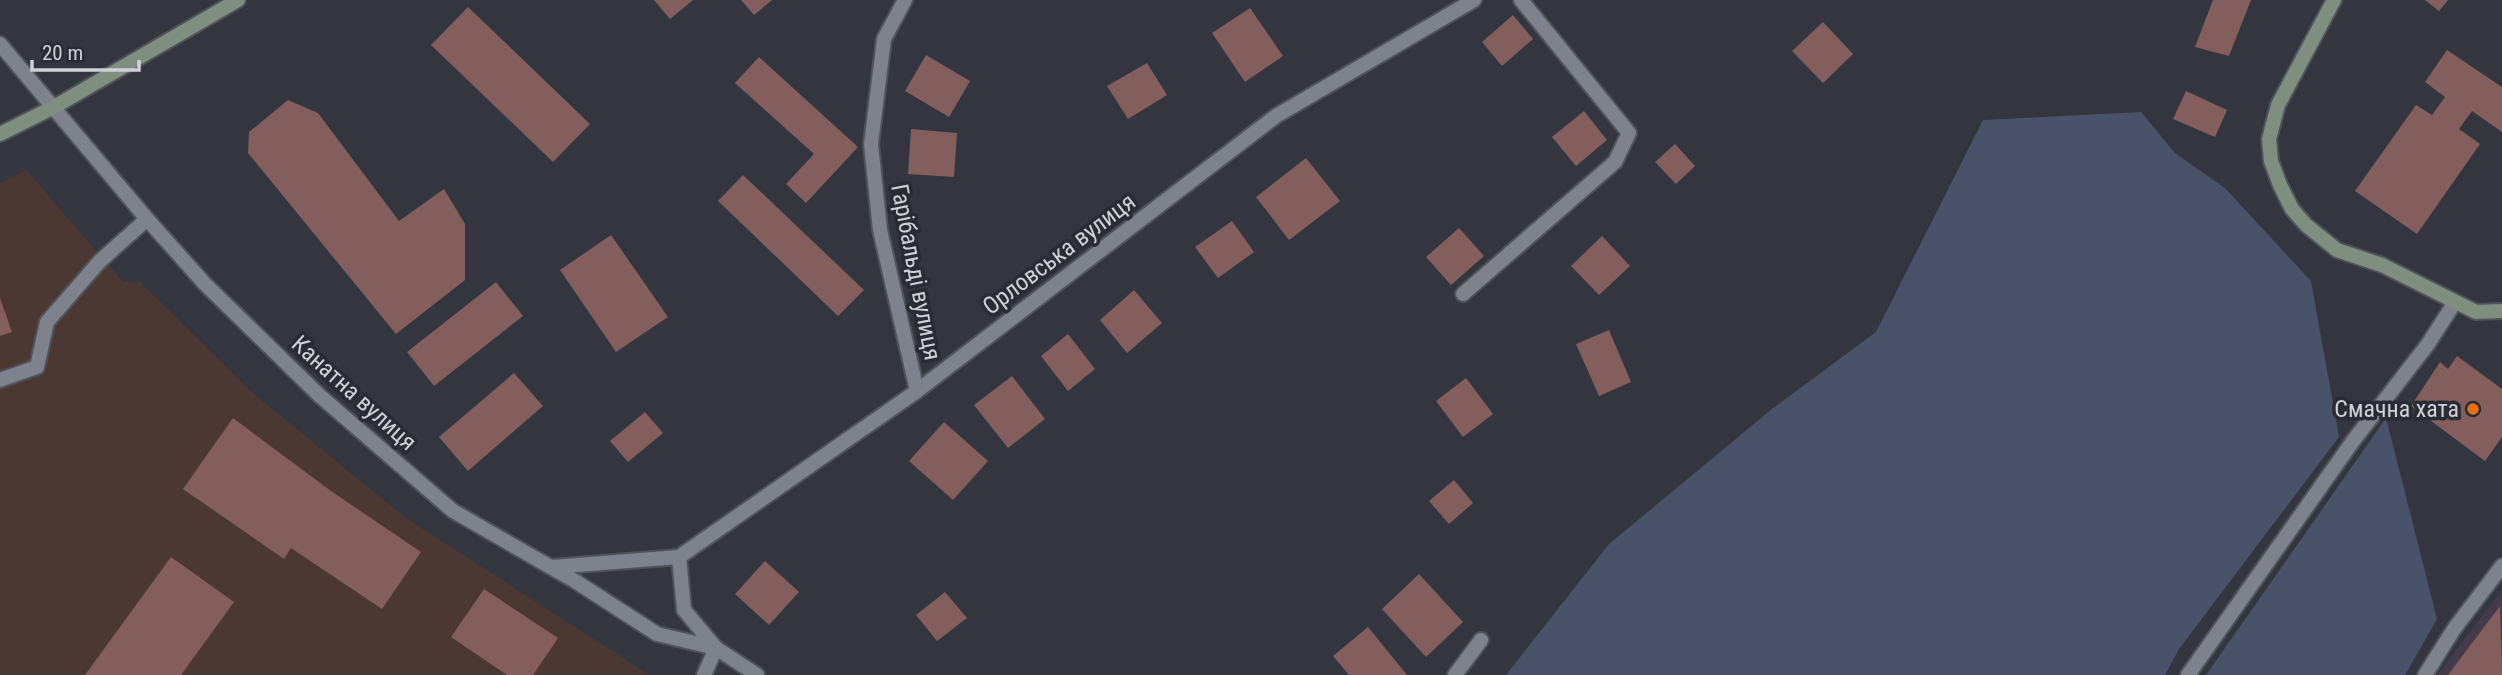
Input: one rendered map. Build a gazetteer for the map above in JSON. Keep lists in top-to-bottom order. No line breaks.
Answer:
{"streets":{"street":["Орловська вулиця","Гарібальді вулиця","Канатна вулиця"]},"crossings":[["Орловська вулиця","Гарібальді вулиця"],["Орловська вулиця","Канатна вулиця"]],"places":["Смачна хата"],"scale_bar":"20 m"}
